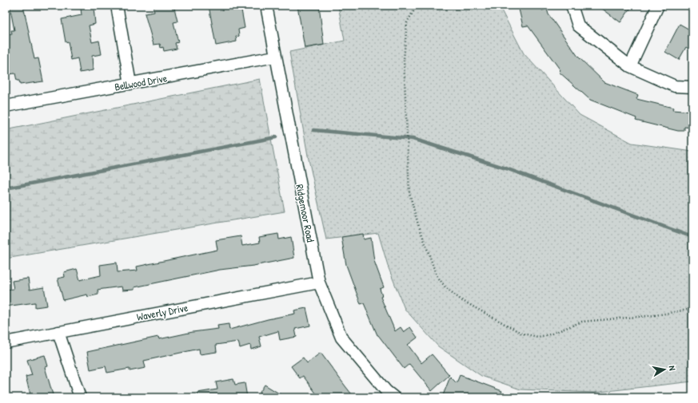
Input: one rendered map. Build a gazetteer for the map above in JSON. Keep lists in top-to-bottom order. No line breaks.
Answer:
{"streets":{"street":["Bellwood Drive","Ridgemoor Road","Waverly Drive"]},"crossings":[["Bellwood Drive","Ridgemoor Road"],["Ridgemoor Road","Waverly Drive"]],"north":"right"}
